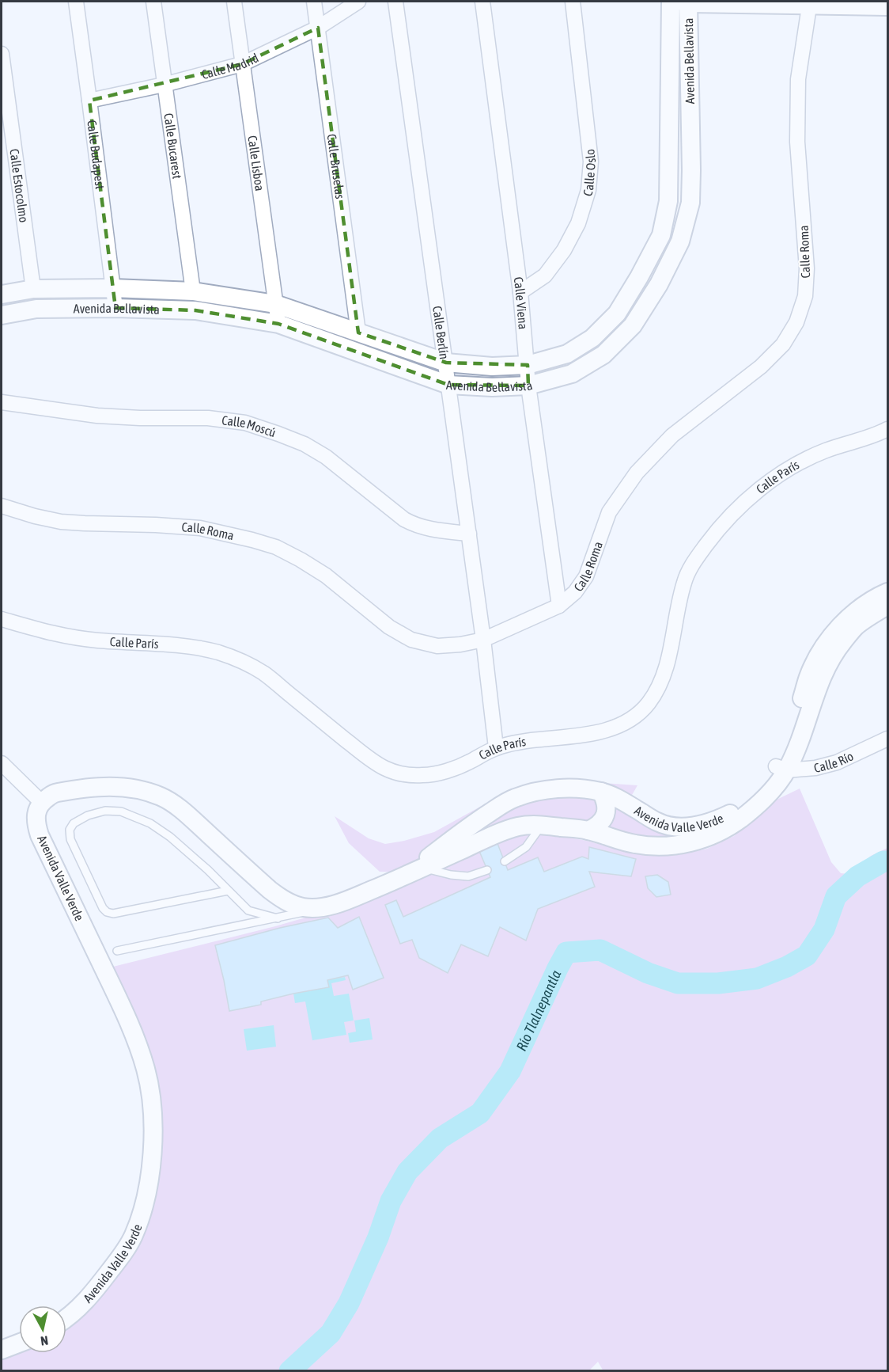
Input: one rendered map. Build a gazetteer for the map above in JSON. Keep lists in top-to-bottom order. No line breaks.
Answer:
{"streets":{"street":["Avenida Bellavista","Calle Madrid","Calle Bucarest","Calle Budapest","Calle Lisboa","Calle Bruselas","Calle Oslo","Calle Estocolmo","Calle Roma","Calle Viena","Calle Berlín","Calle Moscú","Calle París","Calle Río","Avenida Valle Verde"]},"crossings":[["Avenida Bellavista","Calle Bucarest"],["Avenida Bellavista","Calle Budapest"],["Avenida Bellavista","Calle Lisboa"],["Avenida Bellavista","Calle Bruselas"],["Avenida Bellavista","Calle Estocolmo"],["Avenida Bellavista","Calle Roma"],["Avenida Bellavista","Calle Viena"],["Avenida Bellavista","Calle Berlín"],["Calle Madrid","Calle Bucarest"],["Calle Madrid","Calle Budapest"],["Calle Madrid","Calle Lisboa"],["Calle Madrid","Calle Bruselas"],["Calle Oslo","Calle Viena"],["Calle Roma","Calle Viena"],["Calle Roma","Calle Berlín"],["Calle Berlín","Calle Moscú"],["Calle Berlín","Calle París"],["Calle Río","Avenida Valle Verde"]],"water":["Río Tlalnepantla"],"north":"bottom"}
